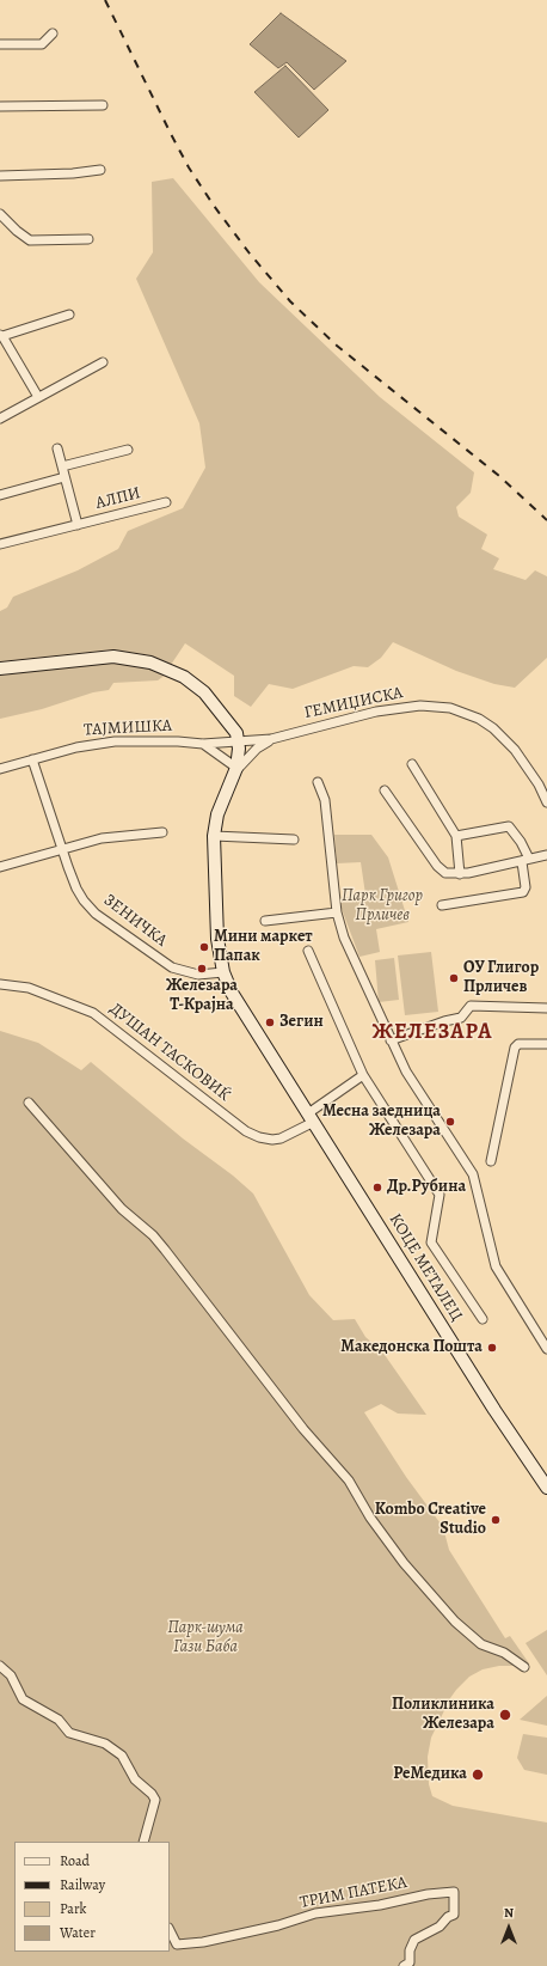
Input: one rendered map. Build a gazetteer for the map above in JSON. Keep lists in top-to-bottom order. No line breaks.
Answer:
{"streets":{"street":["АЛПИ","ГЕМИЏИСКА","ТАЈМИШКА","ЗЕНИЧКА","ДУШАН ТАСКОВИЌ","КОЦЕ МЕТАЛЕЦ","ТРИМ ПАТЕКА"]},"crossings":[["ГЕМИЏИСКА","ТАЈМИШКА"],["ГЕМИЏИСКА","КОЦЕ МЕТАЛЕЦ"],["ТАЈМИШКА","ЗЕНИЧКА"],["ТАЈМИШКА","КОЦЕ МЕТАЛЕЦ"],["ЗЕНИЧКА","КОЦЕ МЕТАЛЕЦ"],["ДУШАН ТАСКОВИЌ","КОЦЕ МЕТАЛЕЦ"]],"districts":["ЖЕЛЕЗАРА"],"parks":["Парк Григор Прличев","Парк-шума Гази Баба"],"places":["Мини маркет Папак","Железара Т-Крајна","ОУ Глигор Прличев","Зегин","Месна заедница Железара","Др.Рубина","Македонска Пошта","Kombo Creative Studio","Поликлиника Железара","РеМедика"],"legend":["Road","Railway","Park","Water"],"north":"top"}
